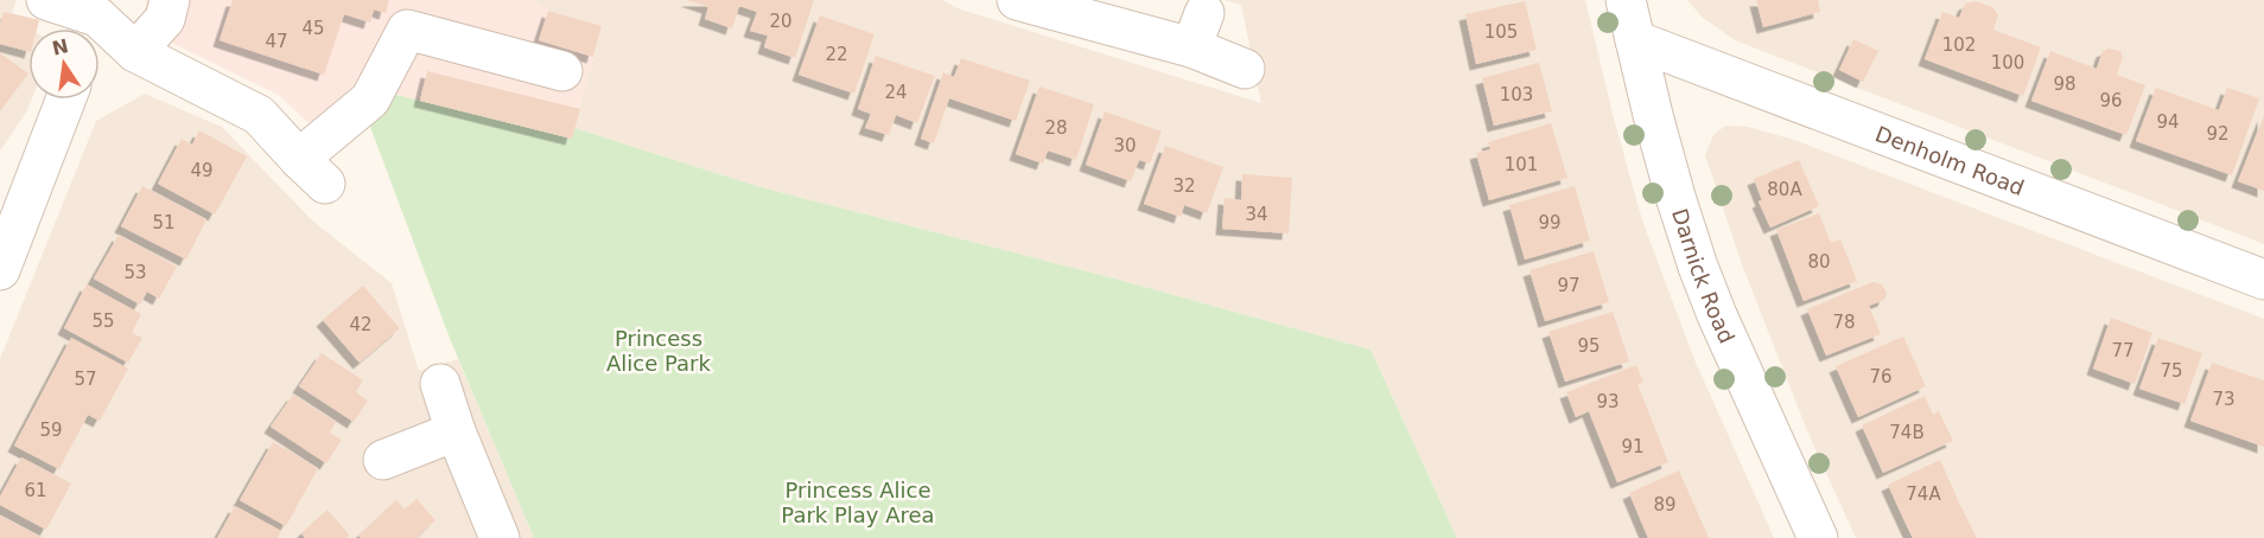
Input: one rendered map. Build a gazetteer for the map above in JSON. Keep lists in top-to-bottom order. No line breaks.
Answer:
{"streets":{"street":["Denholm Road","Darnick Road"]},"crossings":[["Denholm Road","Darnick Road"]],"parks":["Princess Alice Park","Princess Alice Park Play Area"],"house_numbers":["20","45","105","47","102","22","100","98","24","103","96","94","28","92","30","101","49","32","80A","34","51","99","80","53","97","55","78","42","95","77","75","76","57","73","93","59","74B","91","61","74A","89"],"north":"top"}
